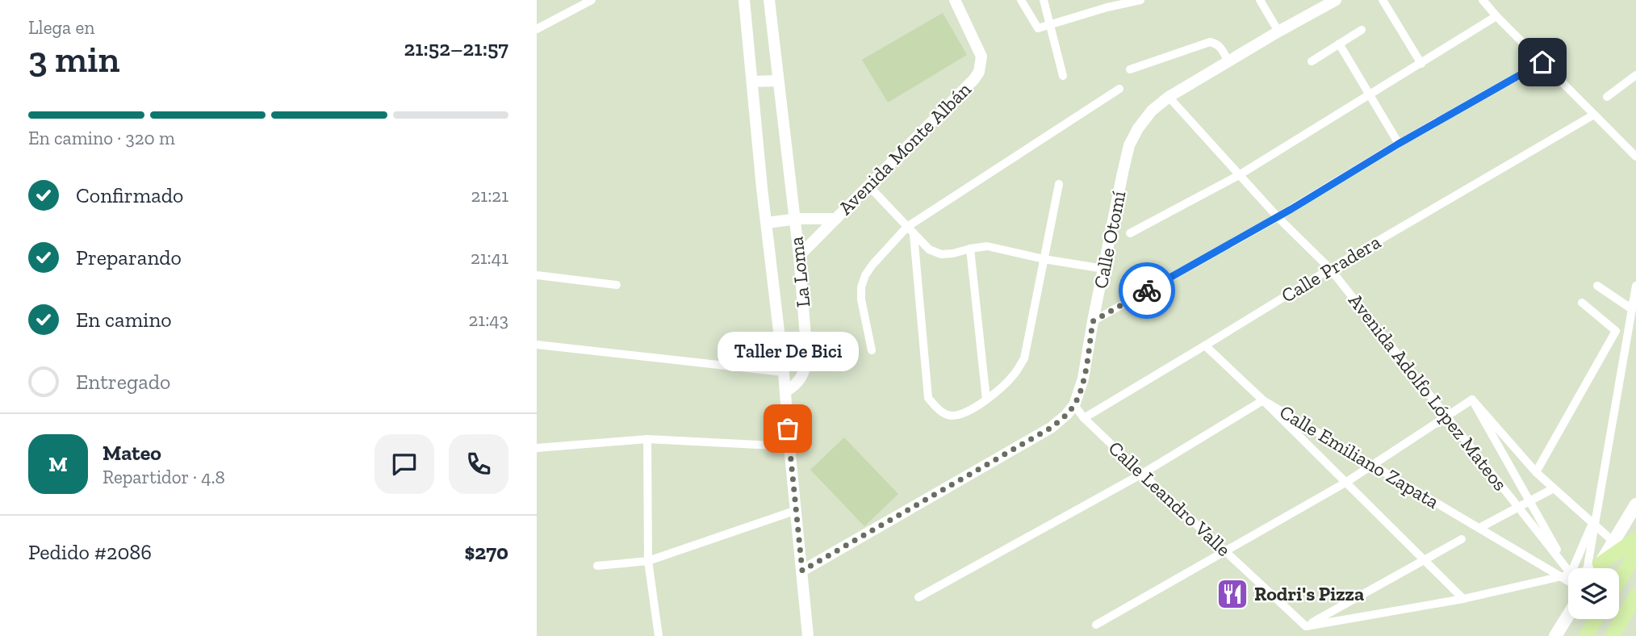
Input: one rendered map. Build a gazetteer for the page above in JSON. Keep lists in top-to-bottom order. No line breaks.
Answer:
{"streets":{"street":["Avenida Monte Albán","Calle Otomí","Calle Pradera","La Loma","Avenida Adolfo López Mateos","Calle Emiliano Zapata","Calle Leandro Valle"]},"crossings":[["Avenida Monte Albán","La Loma"],["Calle Otomí","Avenida Adolfo López Mateos"],["Calle Pradera","Avenida Adolfo López Mateos"],["Calle Pradera","Calle Leandro Valle"],["Calle Emiliano Zapata","Calle Leandro Valle"]],"places":{"other":["Taller De Bici"],"restaurant":["Rodri's Pizza"]},"page":{"heading":["3 min","Llega en","21:52–21:57"],"panel":["Mateo","Repartidor · 4.8","Pedido #2086","$270"],"bar":"En camino · 320 m","list":[["Confirmado","21:21"],["Preparando","21:41"],["En camino","21:43"],"Entregado"],"bubble":"Taller De Bici","round":"M"}}
